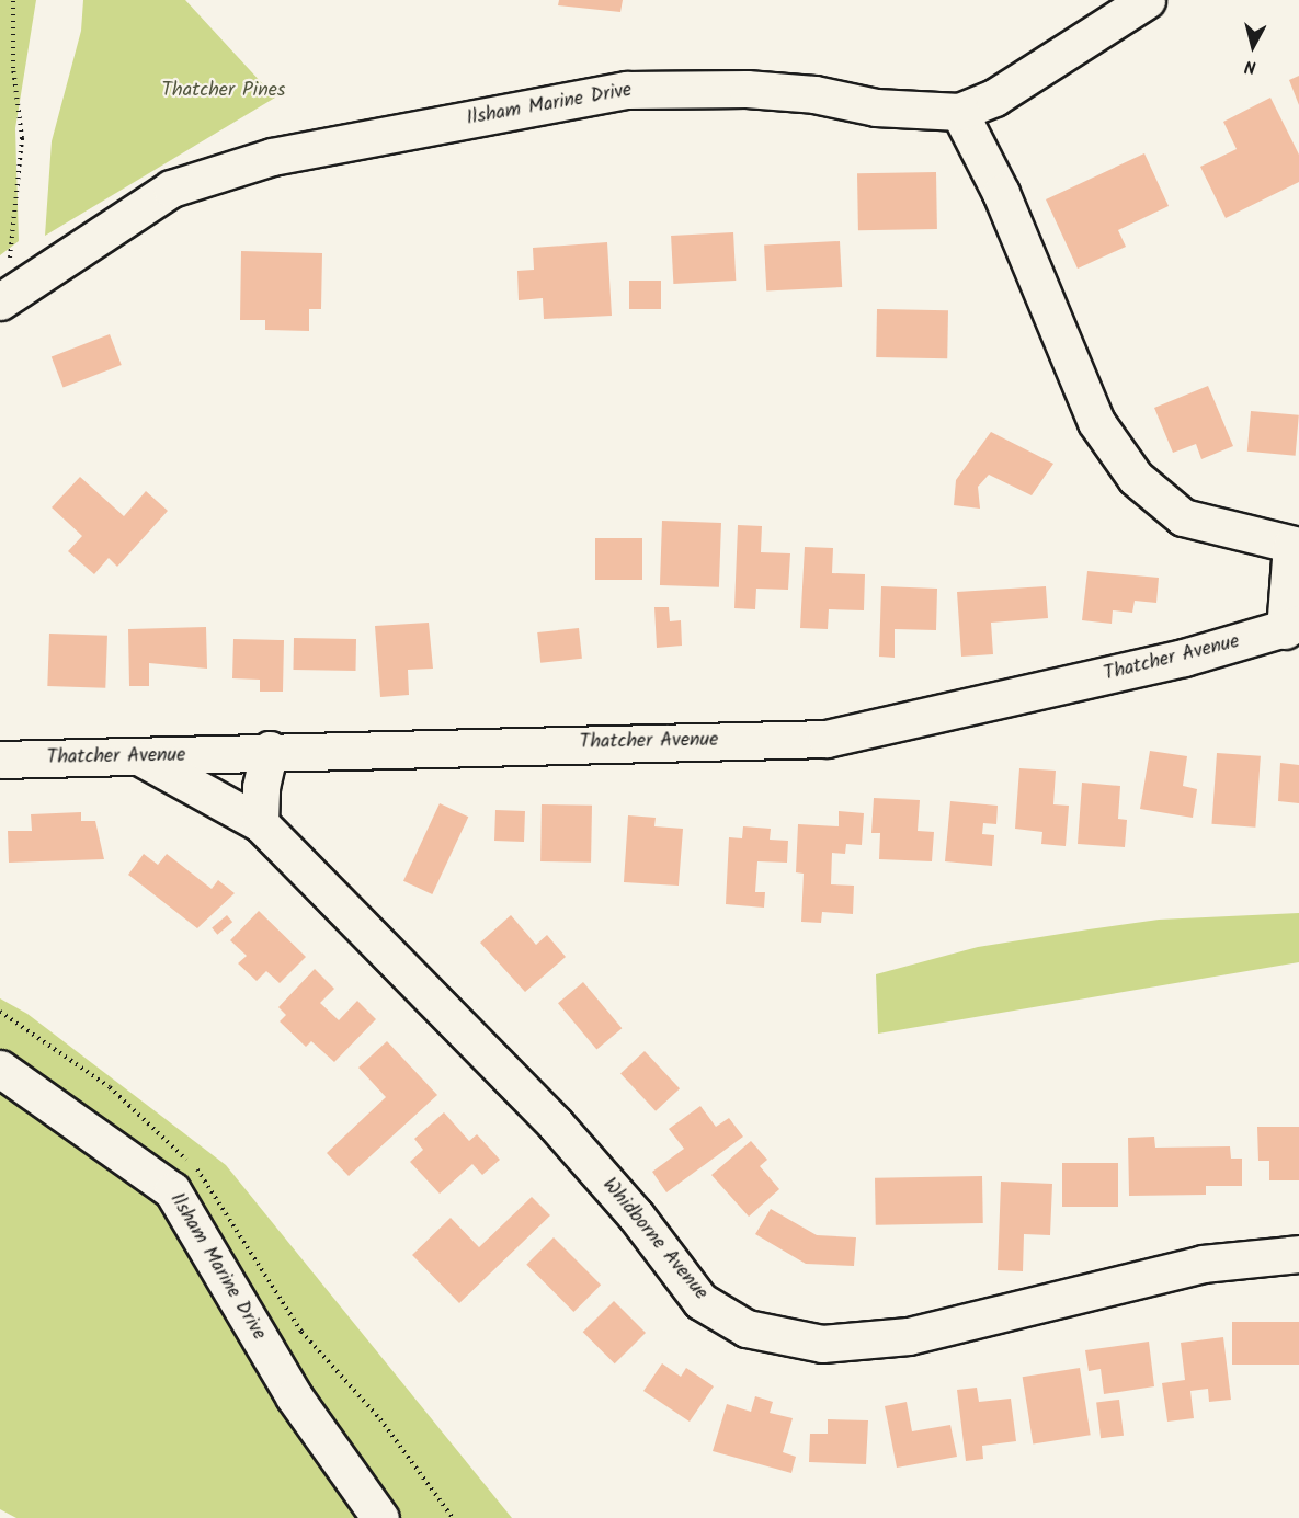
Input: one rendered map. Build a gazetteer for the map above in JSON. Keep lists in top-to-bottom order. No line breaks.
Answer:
{"streets":{"street":["Ilsham Marine Drive","Thatcher Avenue","Whidborne Avenue"]},"crossings":[["Ilsham Marine Drive","Thatcher Avenue"],["Thatcher Avenue","Whidborne Avenue"]],"parks":["Thatcher Pines"],"north":"bottom"}
